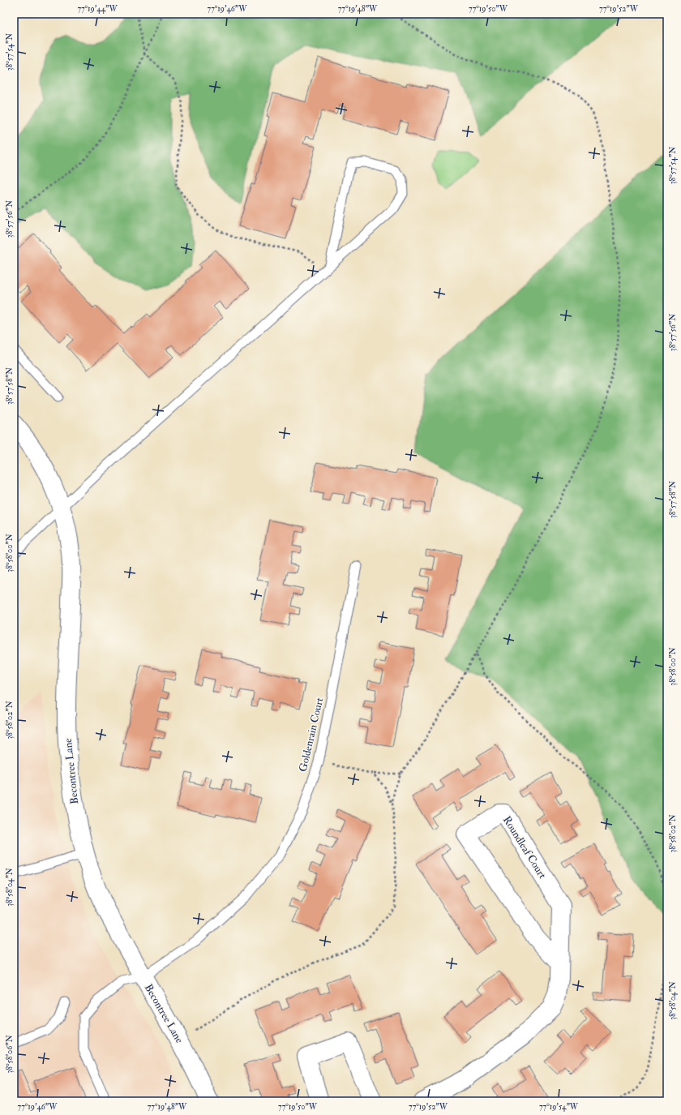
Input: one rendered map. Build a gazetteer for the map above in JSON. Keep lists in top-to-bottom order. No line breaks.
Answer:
{"streets":{"street":["Becontree Lane","Roundleaf Court"],"lane":["Goldenrain Court"]},"crossings":[["Goldenrain Court","Becontree Lane"]],"coordinates":["77°19'44\"W","77°19'46\"W","77°19'48\"W","77°19'50\"W","77°19'52\"W","38°57'54\"N","38°57'56\"N","38°57'58\"N","38°58'00\"N","38°58'02\"N","38°58'04\"N","38°58'06\"N","77°19'54\"W"]}
